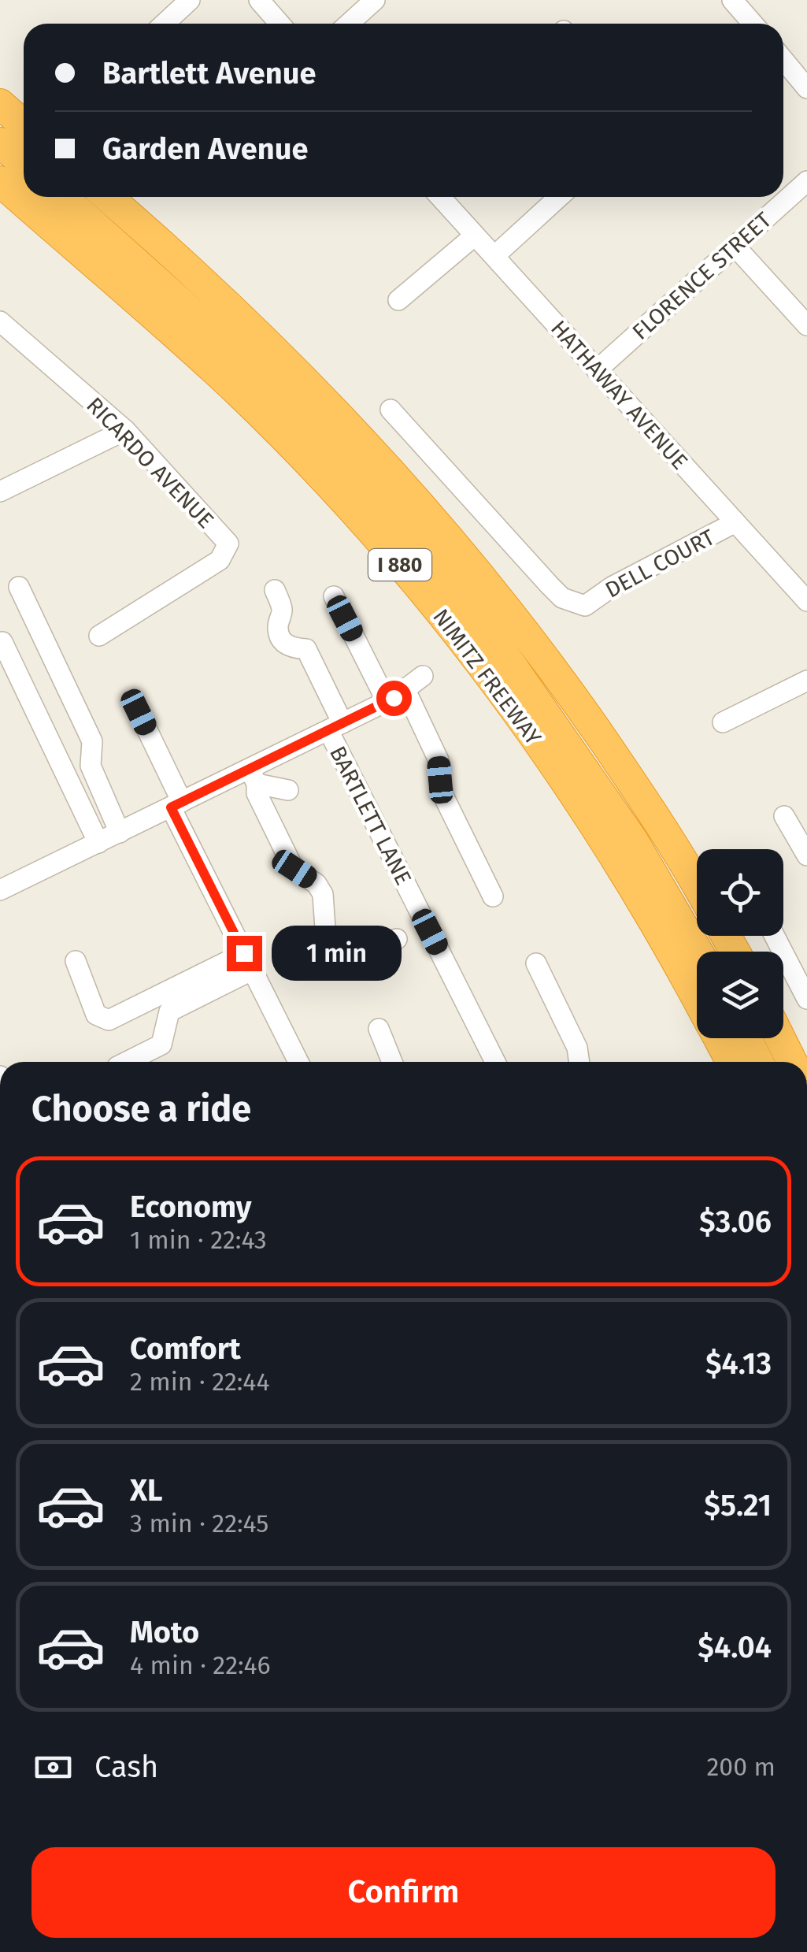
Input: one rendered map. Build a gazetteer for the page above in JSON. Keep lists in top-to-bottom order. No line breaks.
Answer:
{"streets":{"highway":["I 880","NIMITZ FREEWAY"],"street":["FLORENCE STREET","HATHAWAY AVENUE","RICARDO AVENUE","DELL COURT","BARTLETT LANE"]},"crossings":[["FLORENCE STREET","HATHAWAY AVENUE"],["HATHAWAY AVENUE","DELL COURT"]],"page":{"banner":["Bartlett Avenue","Garden Avenue"],"bubble":"1 min","heading":"Choose a ride","list":[{"name":"Economy","note":"1 min · 22:43","value":"$3.06"},{"name":"Comfort","note":"2 min · 22:44","value":"$4.13"},{"name":"XL","note":"3 min · 22:45","value":"$5.21"},{"name":"Moto","note":"4 min · 22:46","value":"$4.04"}],"pay":["Cash","200 m"],"buttons":"Confirm"}}
